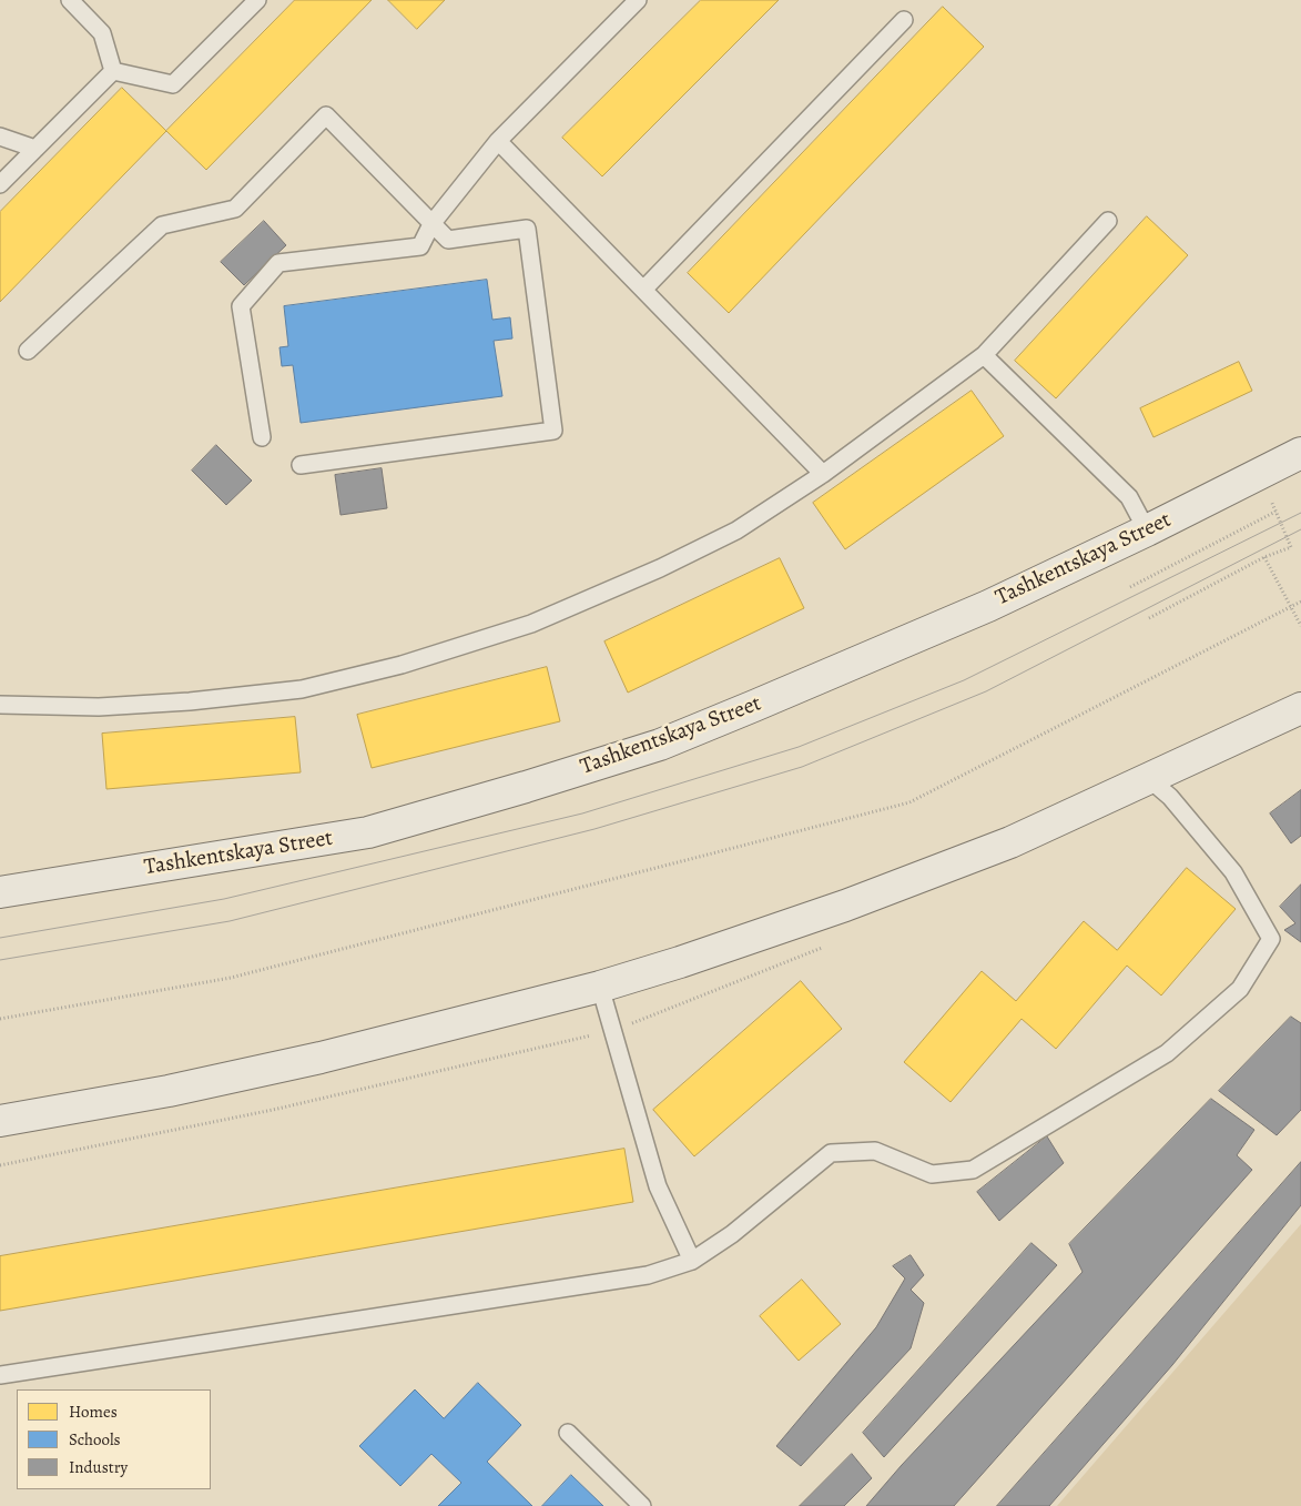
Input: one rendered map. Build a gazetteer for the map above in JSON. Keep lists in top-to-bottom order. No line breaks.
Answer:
{"streets":{"main road":["Tashkentskaya Street"]},"legend":["Homes","Schools","Industry"]}
